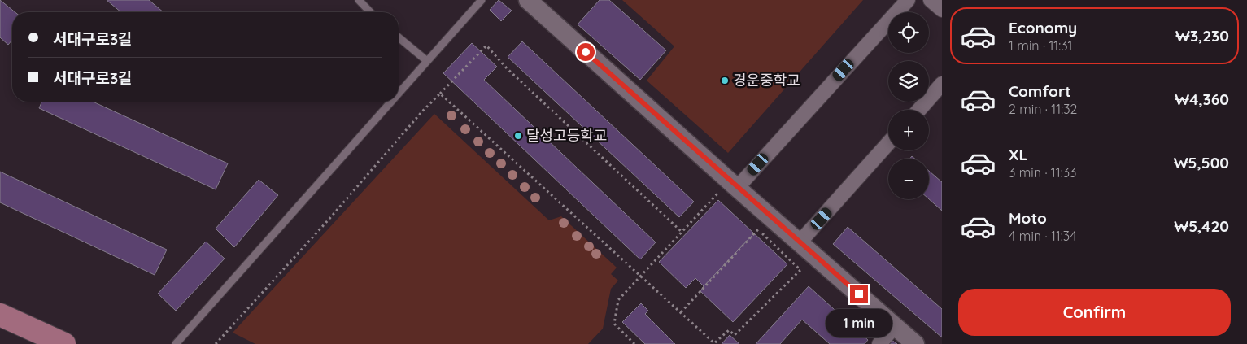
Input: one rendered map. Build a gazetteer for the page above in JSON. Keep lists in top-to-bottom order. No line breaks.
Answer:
{"places":["경운중학교","달성고등학교"],"page":{"list":[{"name":"Economy","note":"1 min · 11:31","value":"₩3,230"},{"name":"Comfort","note":"2 min · 11:32","value":"₩4,360"},{"name":"XL","note":"3 min · 11:33","value":"₩5,500"},{"name":"Moto","note":"4 min · 11:34","value":"₩5,420"}],"map_buttons":["+","−"],"banner":["서대구로3길","서대구로3길"],"buttons":"Confirm","bubble":"1 min"}}
